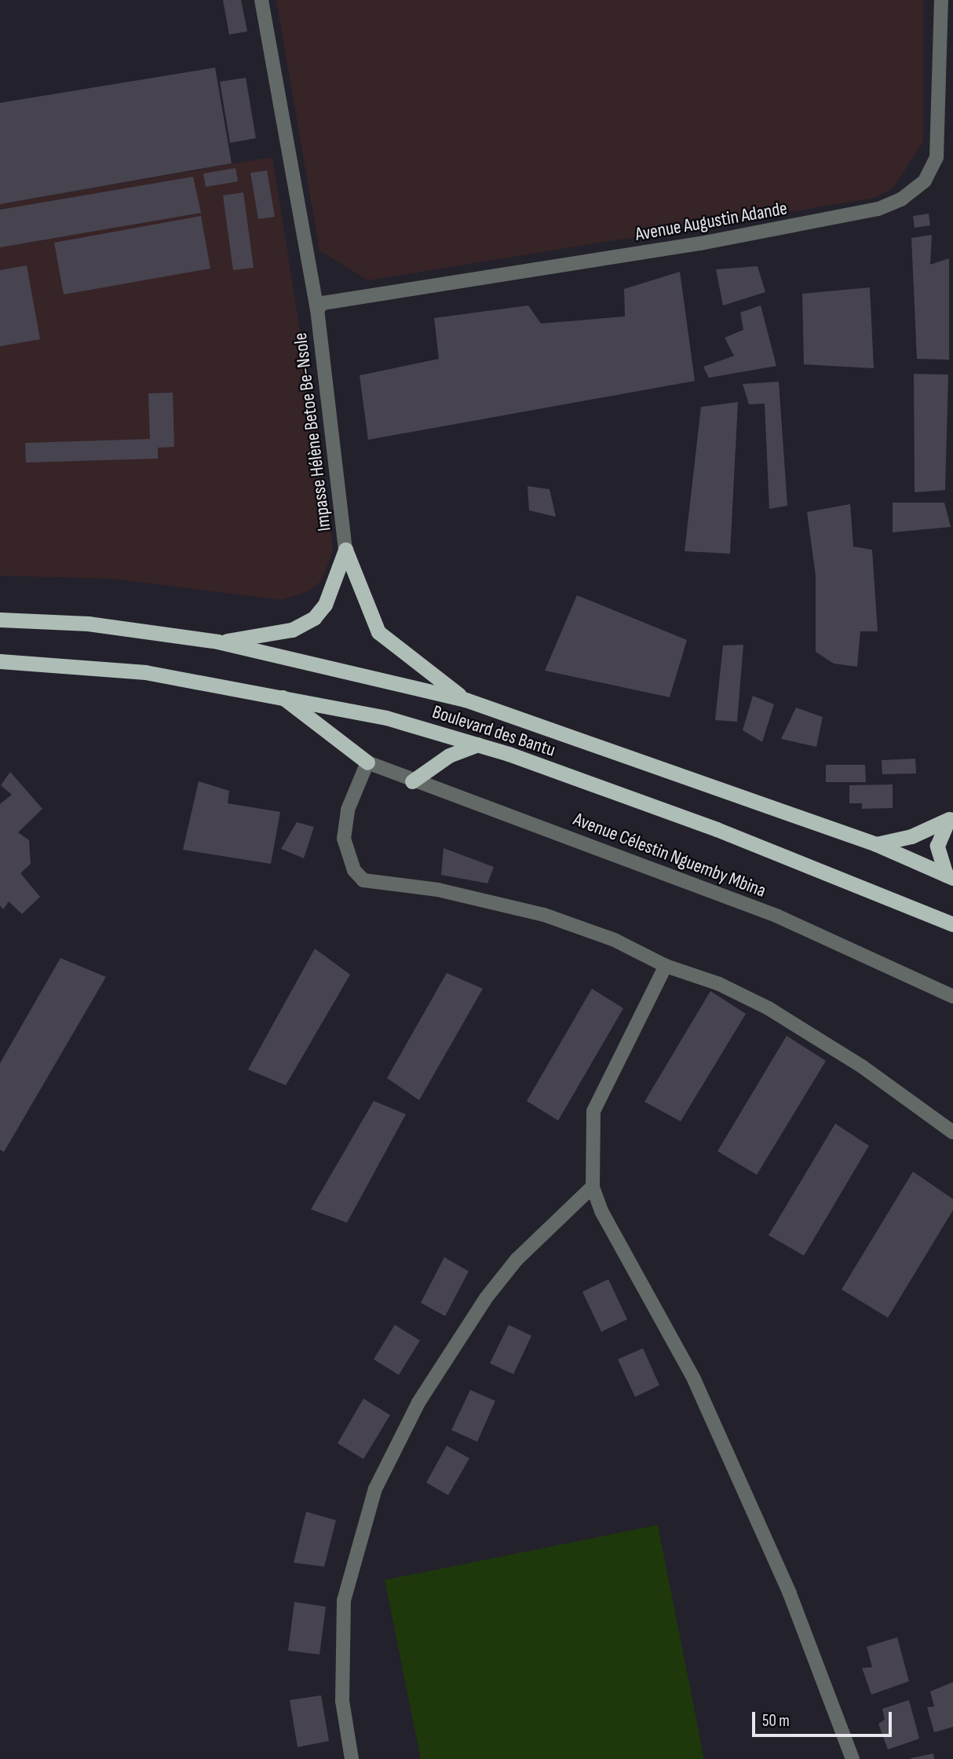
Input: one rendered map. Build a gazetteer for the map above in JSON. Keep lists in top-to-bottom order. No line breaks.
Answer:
{"streets":{"highway":["Boulevard des Bantu"],"street":["Avenue Augustin Adande","Impasse Hélène Betoe Be-Nsole","Avenue Célestin Nguemby Mbina"]},"crossings":[["Avenue Augustin Adande","Impasse Hélène Betoe Be-Nsole"]],"scale_bar":"50 m"}
